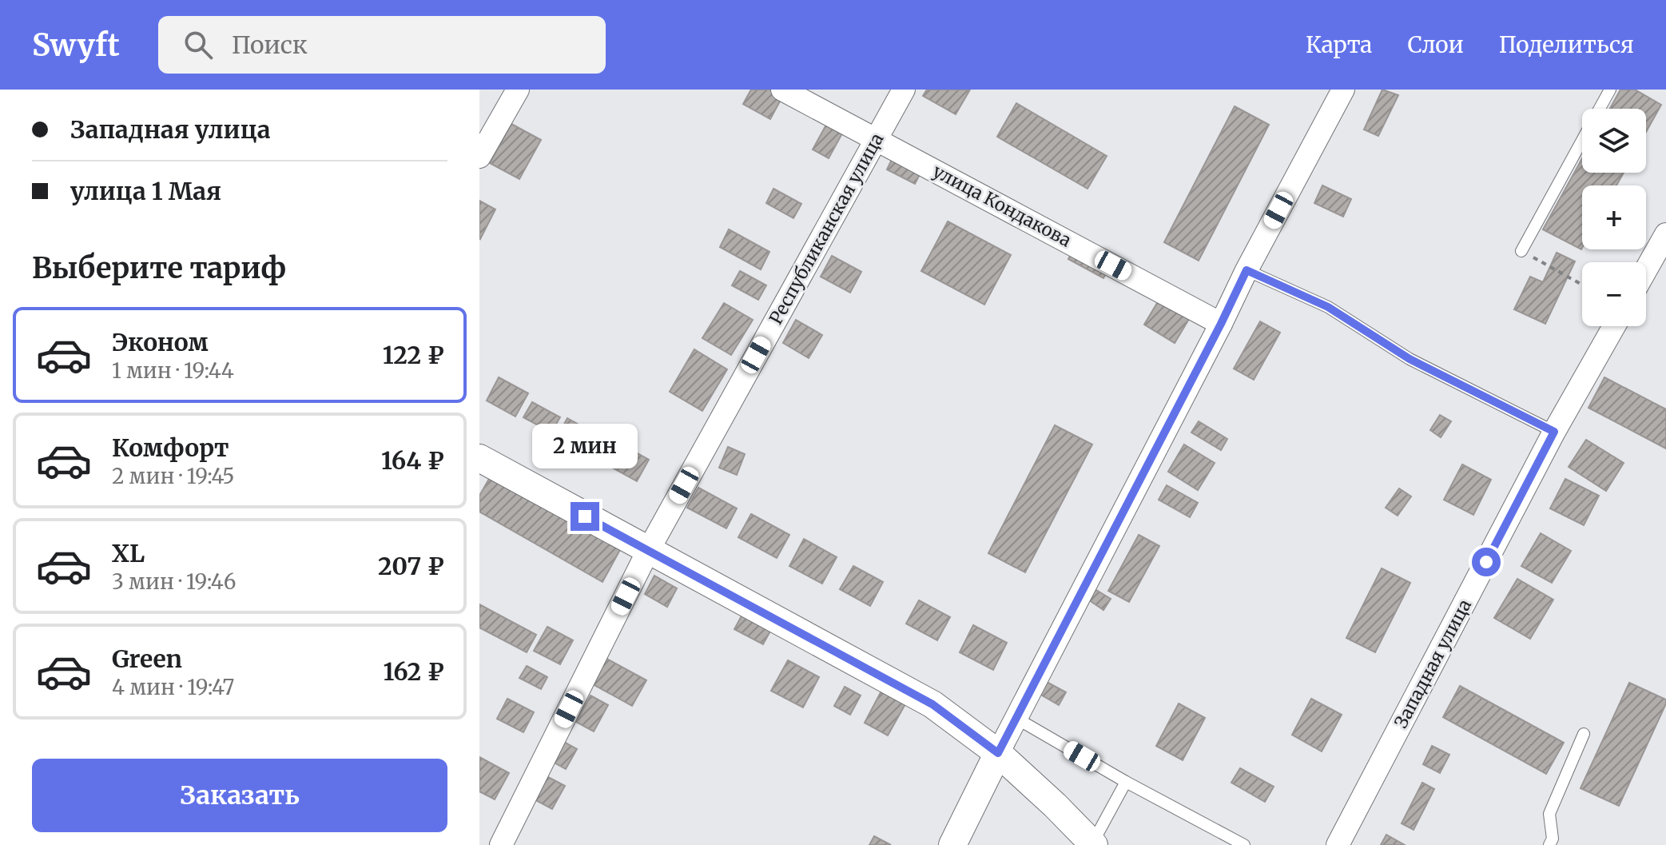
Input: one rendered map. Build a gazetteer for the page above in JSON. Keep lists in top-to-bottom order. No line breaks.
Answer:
{"streets":{"street":["улица Кондакова","Республиканская улица","Западная улица"]},"crossings":[["улица Кондакова","Республиканская улица"]],"page":{"header":"Swyft","search":"Поиск","nav":["Карта","Слои","Поделиться"],"banner":["Западная улица","улица 1 Мая"],"map_buttons":["+","−"],"heading":"Выберите тариф","list":[{"name":"Эконом","note":"1 мин · 19:44","value":"122 ₽"},{"name":"Комфорт","note":"2 мин · 19:45","value":"164 ₽"},{"name":"XL","note":"3 мин · 19:46","value":"207 ₽"},{"name":"Green","note":"4 мин · 19:47","value":"162 ₽"}],"bubble":"2 мин","buttons":"Заказать"}}
